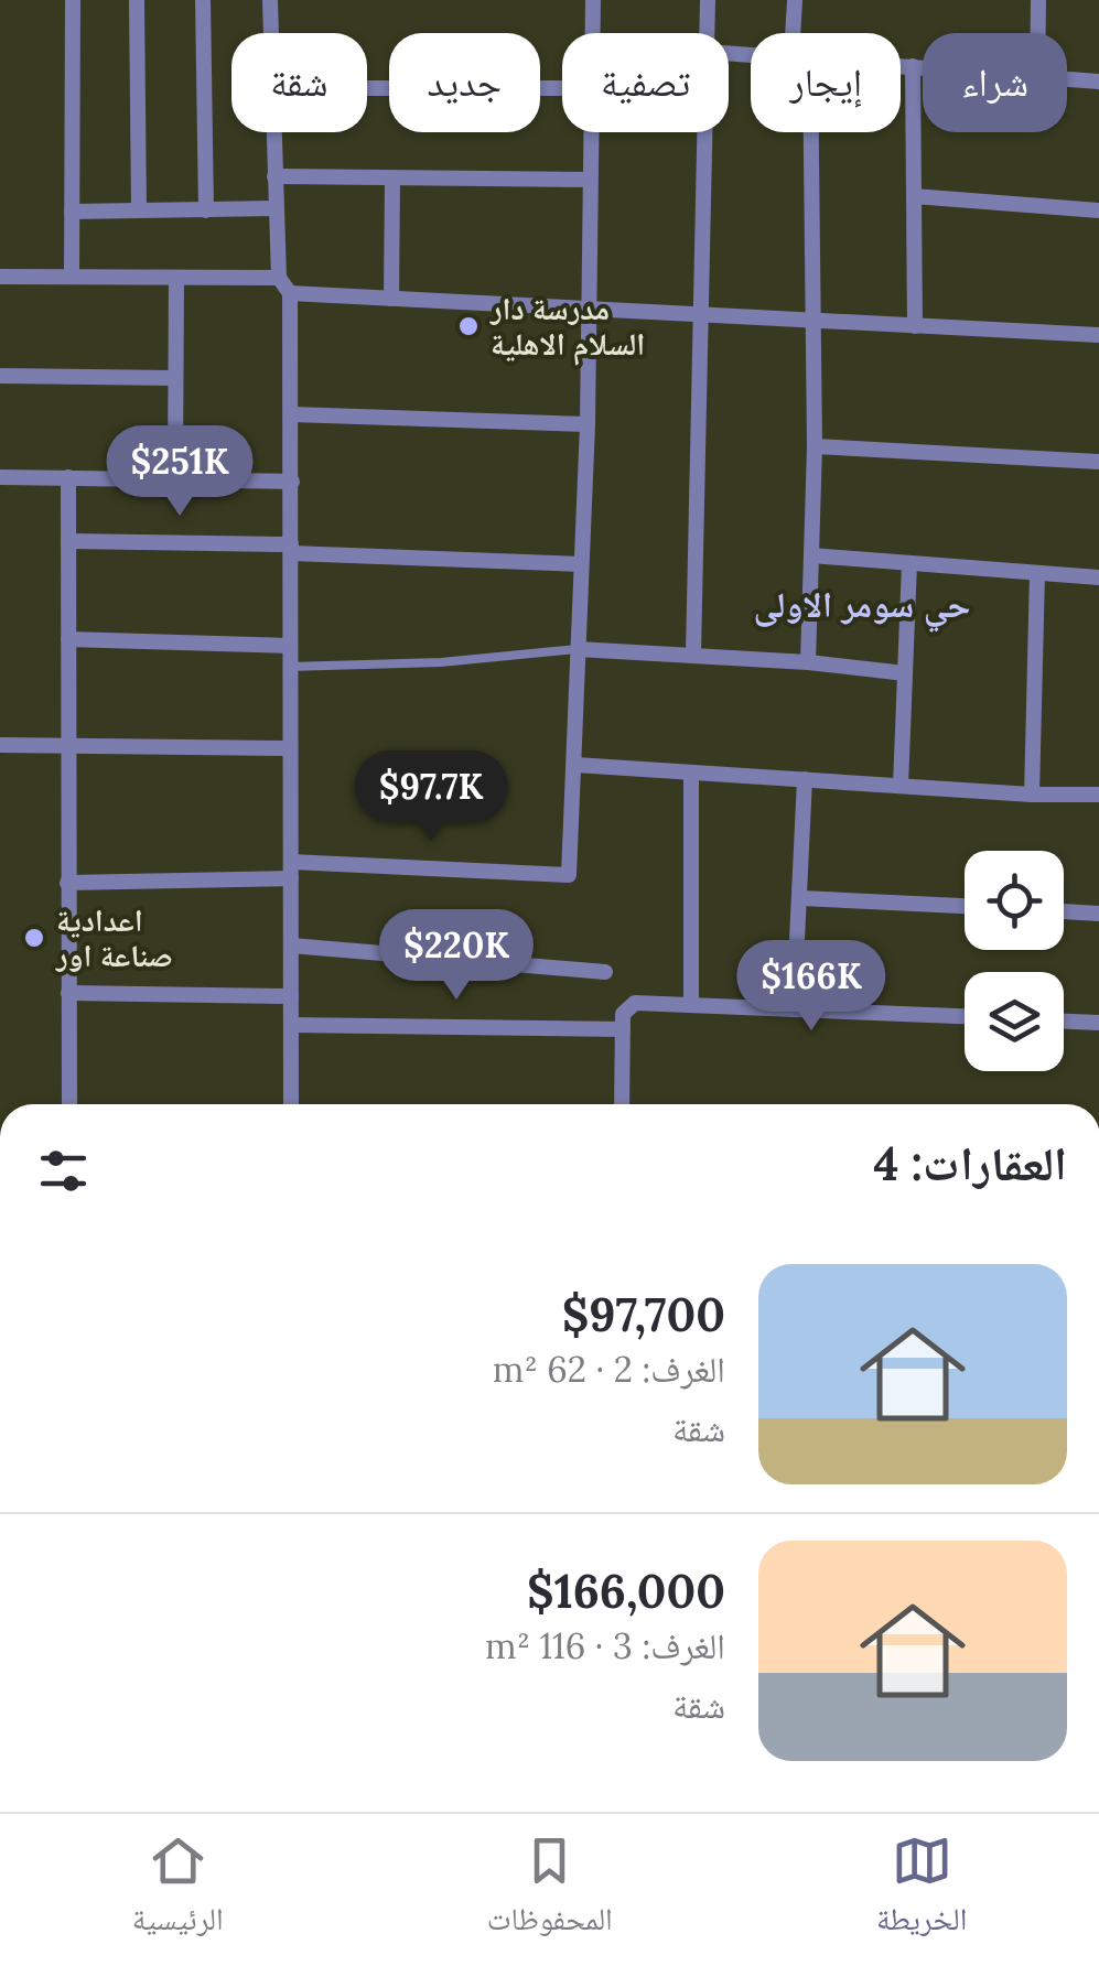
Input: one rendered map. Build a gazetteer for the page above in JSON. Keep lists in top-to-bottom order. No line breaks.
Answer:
{"districts":["حي سومر الاولى"],"places":["مدرسة دار السلام الاهلية","اعدادية صناعة اور"],"page":{"chip":["شراء","إيجار","تصفية","جديد","شقة"],"price":["$251K","$97.7K","$220K","$166K"],"heading":"العقارات: 4","list":[{"name":"$97,700","note":"الغرف: 2 · 62 m² · شقة"},{"name":"$166,000","note":"الغرف: 3 · 116 m² · شقة"}],"tabs":["الخريطة","المحفوظات","الرئيسية"]}}
